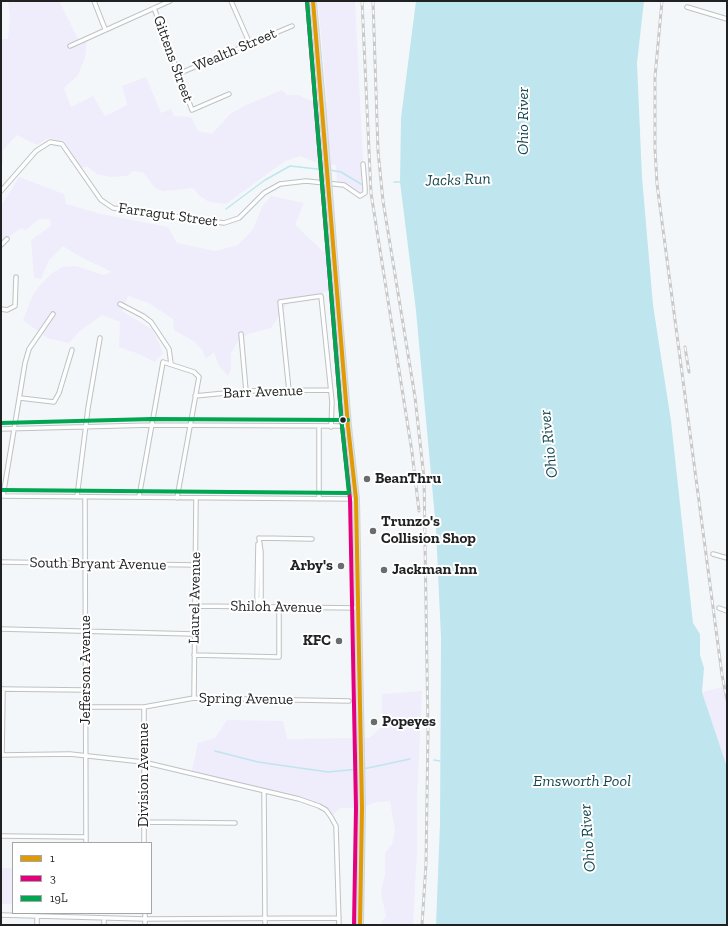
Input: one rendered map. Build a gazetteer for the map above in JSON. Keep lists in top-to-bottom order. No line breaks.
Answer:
{"streets":{"street":["Wealth Street","Gittens Street","Farragut Street","Barr Avenue","South Bryant Avenue","Laurel Avenue","Shiloh Avenue","Jefferson Avenue","Spring Avenue","Division Avenue"]},"crossings":[["Wealth Street","Gittens Street"],["South Bryant Avenue","Laurel Avenue"],["South Bryant Avenue","Jefferson Avenue"],["Laurel Avenue","Shiloh Avenue"],["Laurel Avenue","Spring Avenue"],["Jefferson Avenue","Spring Avenue"],["Spring Avenue","Division Avenue"]],"water":["Ohio River","Jacks Run","Emsworth Pool"],"places":["BeanThru","Trunzo's Collision Shop","Arby's","Jackman Inn","KFC","Popeyes"],"lines":["transit line 1","transit line 3","transit line 19L"],"legend":["1","3","19L"]}
